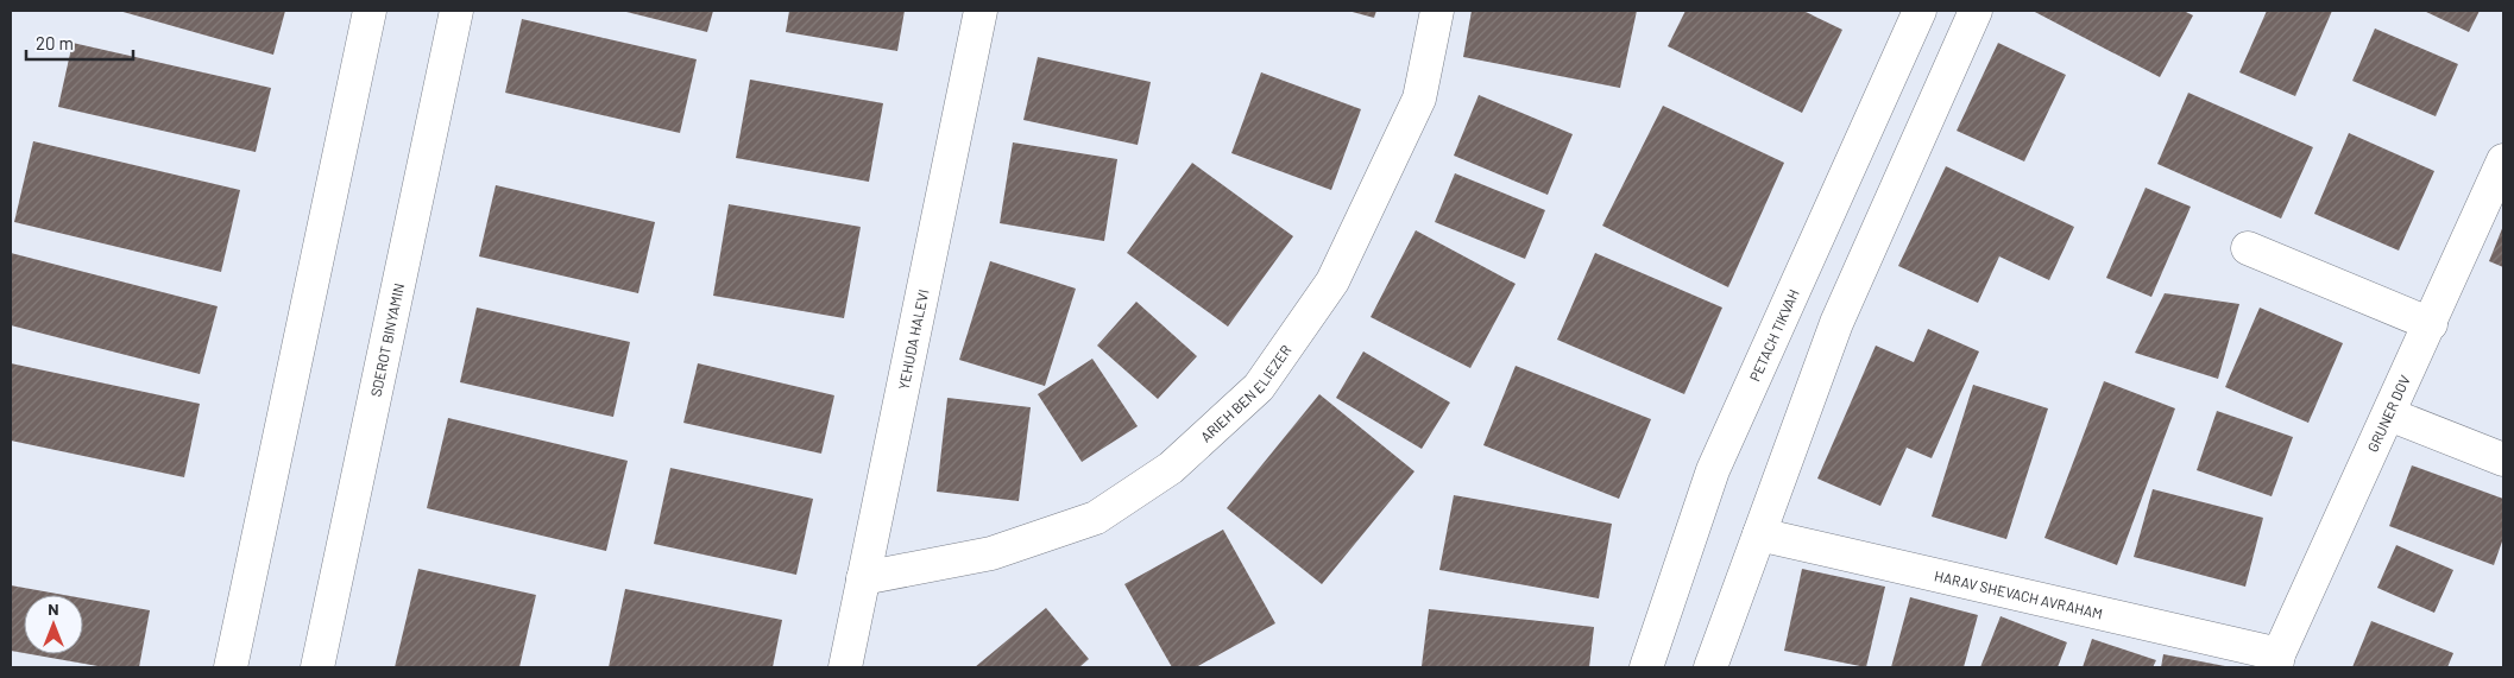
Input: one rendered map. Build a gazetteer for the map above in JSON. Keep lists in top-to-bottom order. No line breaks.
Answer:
{"streets":{"main road":["PETACH TIKVAH","SDEROT BINYAMIN","YEHUDA HALEVI","ARIEH BEN ELIEZER","GRUNER DOV","HARAV SHEVACH AVRAHAM"]},"crossings":[["YEHUDA HALEVI","ARIEH BEN ELIEZER"],["GRUNER DOV","HARAV SHEVACH AVRAHAM"]],"scale_bar":"20 m","north":"top"}
